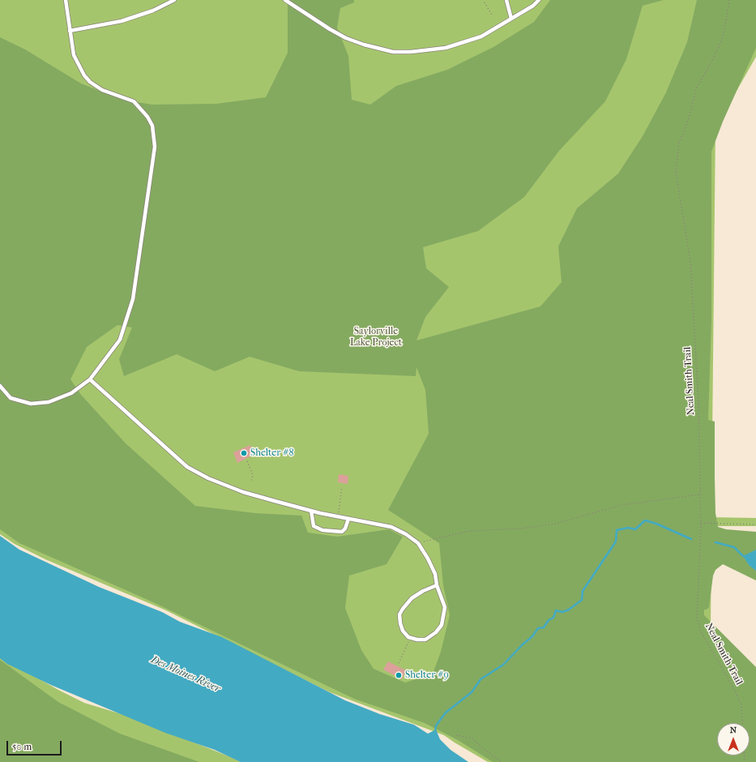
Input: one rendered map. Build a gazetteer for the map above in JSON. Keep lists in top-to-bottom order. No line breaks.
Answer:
{"streets":{"path":["Neal Smith Trail"]},"water":["Des Moines River"],"parks":["Saylorville Lake Project"],"places":["Shelter #8","Shelter #9"],"scale_bar":"50 m","north":"top"}
